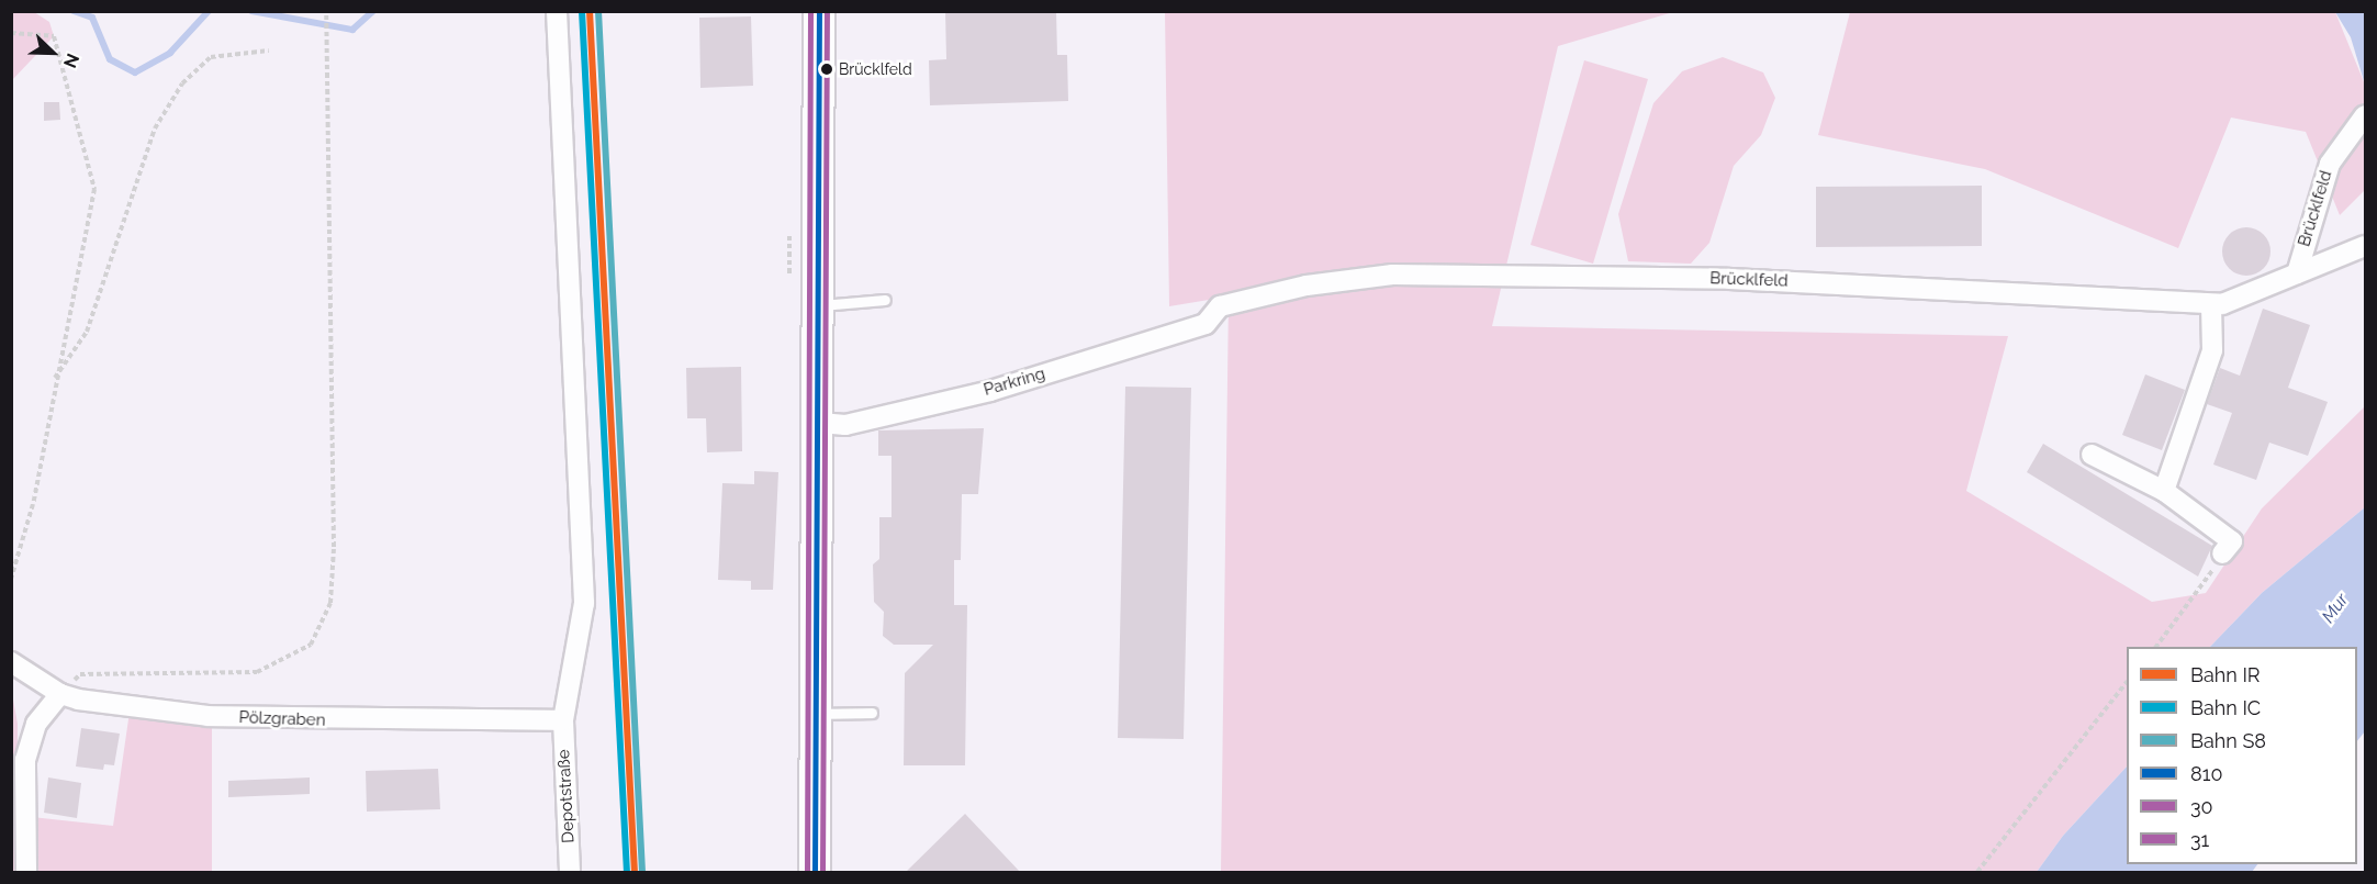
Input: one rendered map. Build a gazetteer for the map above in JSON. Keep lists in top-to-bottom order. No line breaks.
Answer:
{"streets":{"street":["Brücklfeld","Parkring","Pölzgraben","Depotstraße"]},"crossings":[["Brücklfeld","Parkring"],["Pölzgraben","Depotstraße"]],"water":["Mur"],"places":["Brücklfeld"],"lines":["rail line IR","rail line IC","rail line S8","transit line 810","transit line 30","transit line 31"],"legend":["Bahn IR","Bahn IC","Bahn S8","810","30","31"],"north":"bottom right"}
